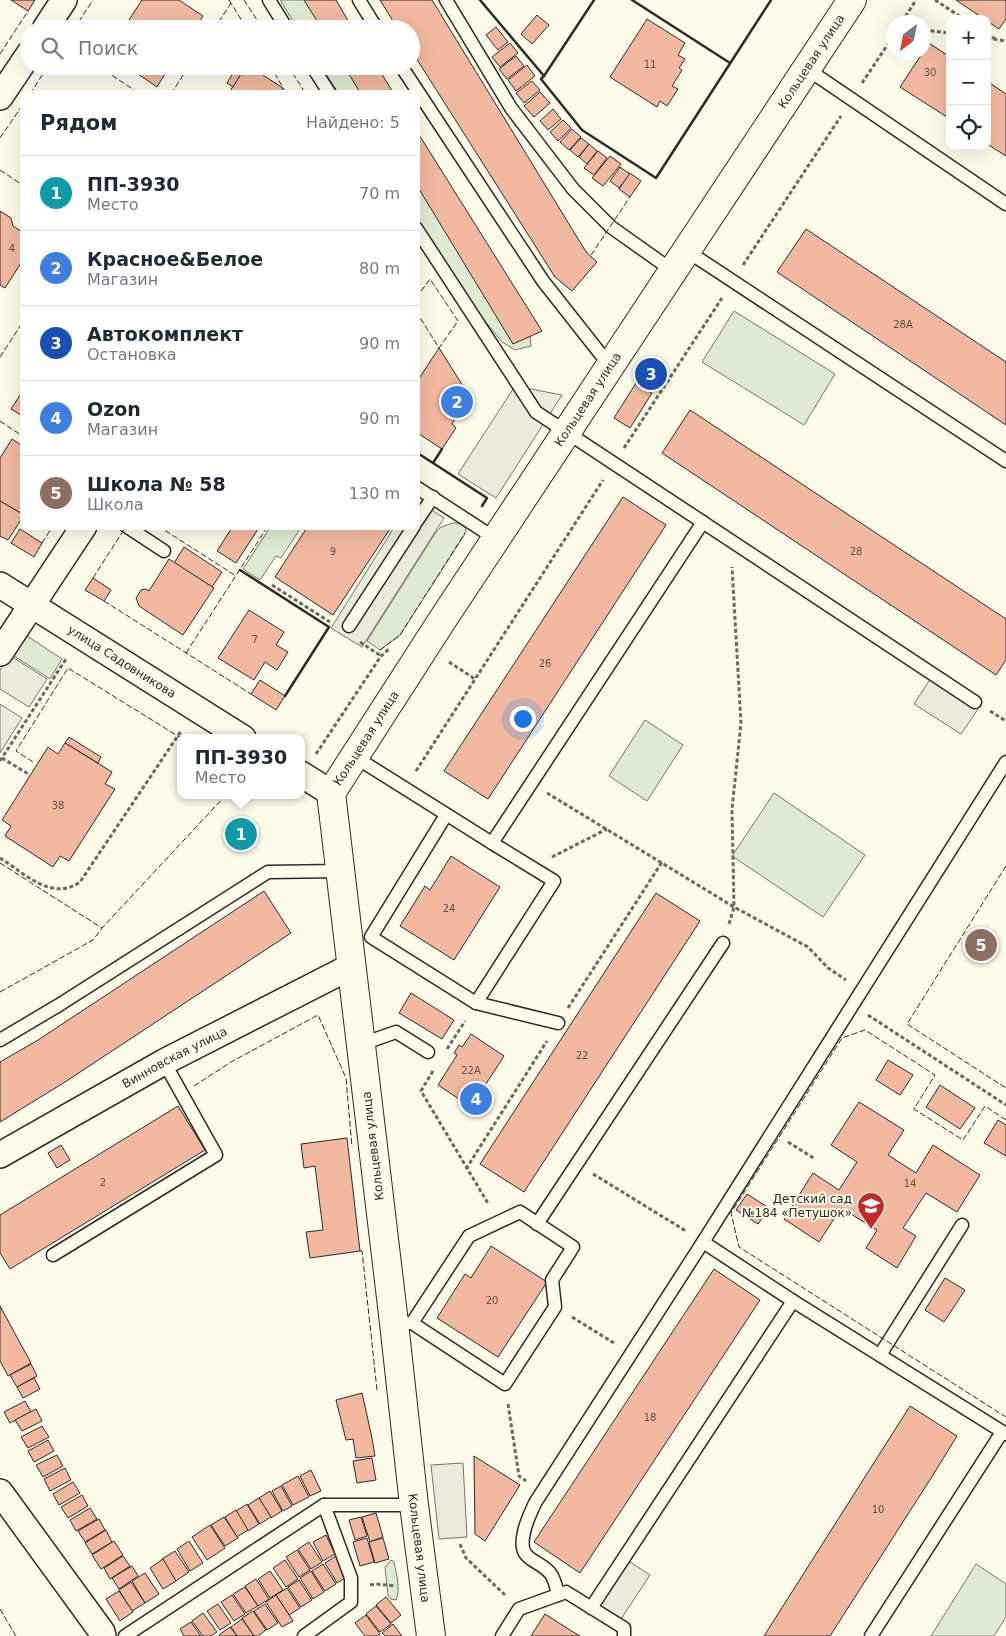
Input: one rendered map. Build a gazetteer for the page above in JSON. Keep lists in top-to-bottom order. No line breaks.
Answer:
{"streets":{"street":["Кольцевая улица","улица Садовникова","Винновская улица"]},"crossings":[["Кольцевая улица","Винновская улица"]],"places":{"school or university":["Детский сад №184 «Петушок»"]},"house_numbers":["11","30","4","28А","9","28","7","26","38","24","22","22А","2","14","20","18","10"],"north":"bottom left","page":{"map_buttons":["+","−"],"search":"Поиск","heading":["Рядом","Найдено: 5"],"list":[{"mark":"1","name":"ПП-3930","note":"Место","value":"70 m"},{"mark":"2","name":"Красное&Белое","note":"Магазин","value":"80 m"},{"mark":"3","name":"Автокомплект","note":"Остановка","value":"90 m"},{"mark":"4","name":"Ozon","note":"Магазин","value":"90 m"},{"mark":"5","name":"Школа № 58","note":"Школа","value":"130 m"}],"pins":["3","2","1","5","4"],"popup":["ПП-3930","Место"]}}
